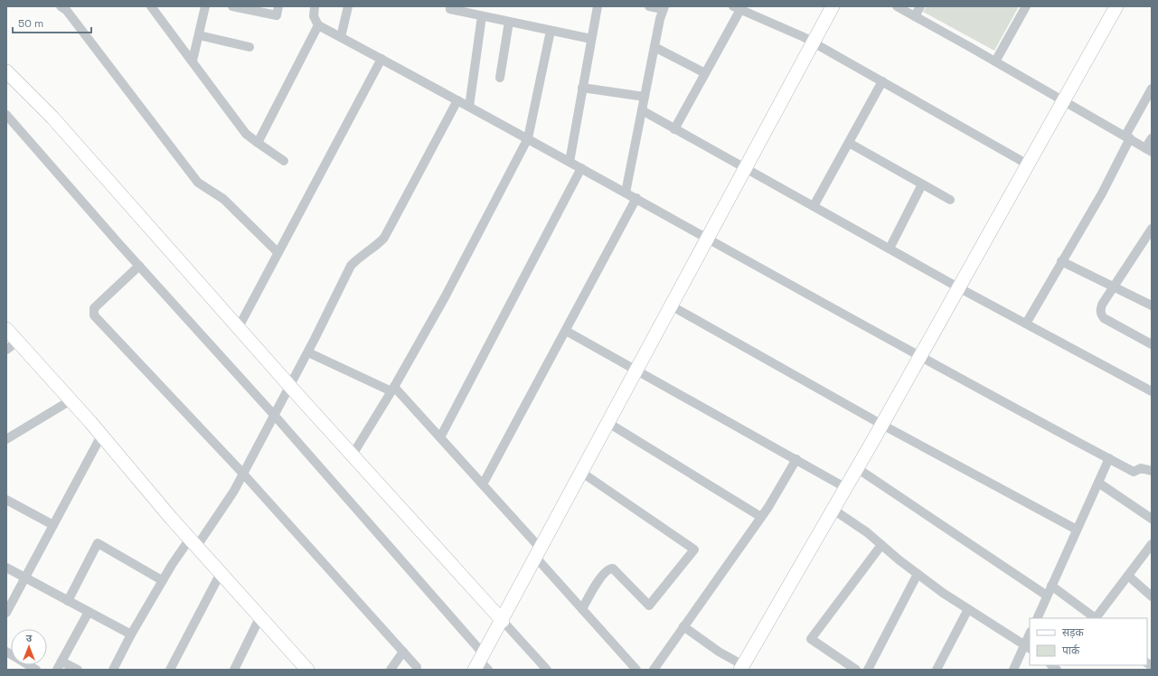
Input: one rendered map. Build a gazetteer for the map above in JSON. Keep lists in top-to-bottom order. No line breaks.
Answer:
{"legend":["सड़क","पार्क"],"scale_bar":"50 m","north":"top"}
